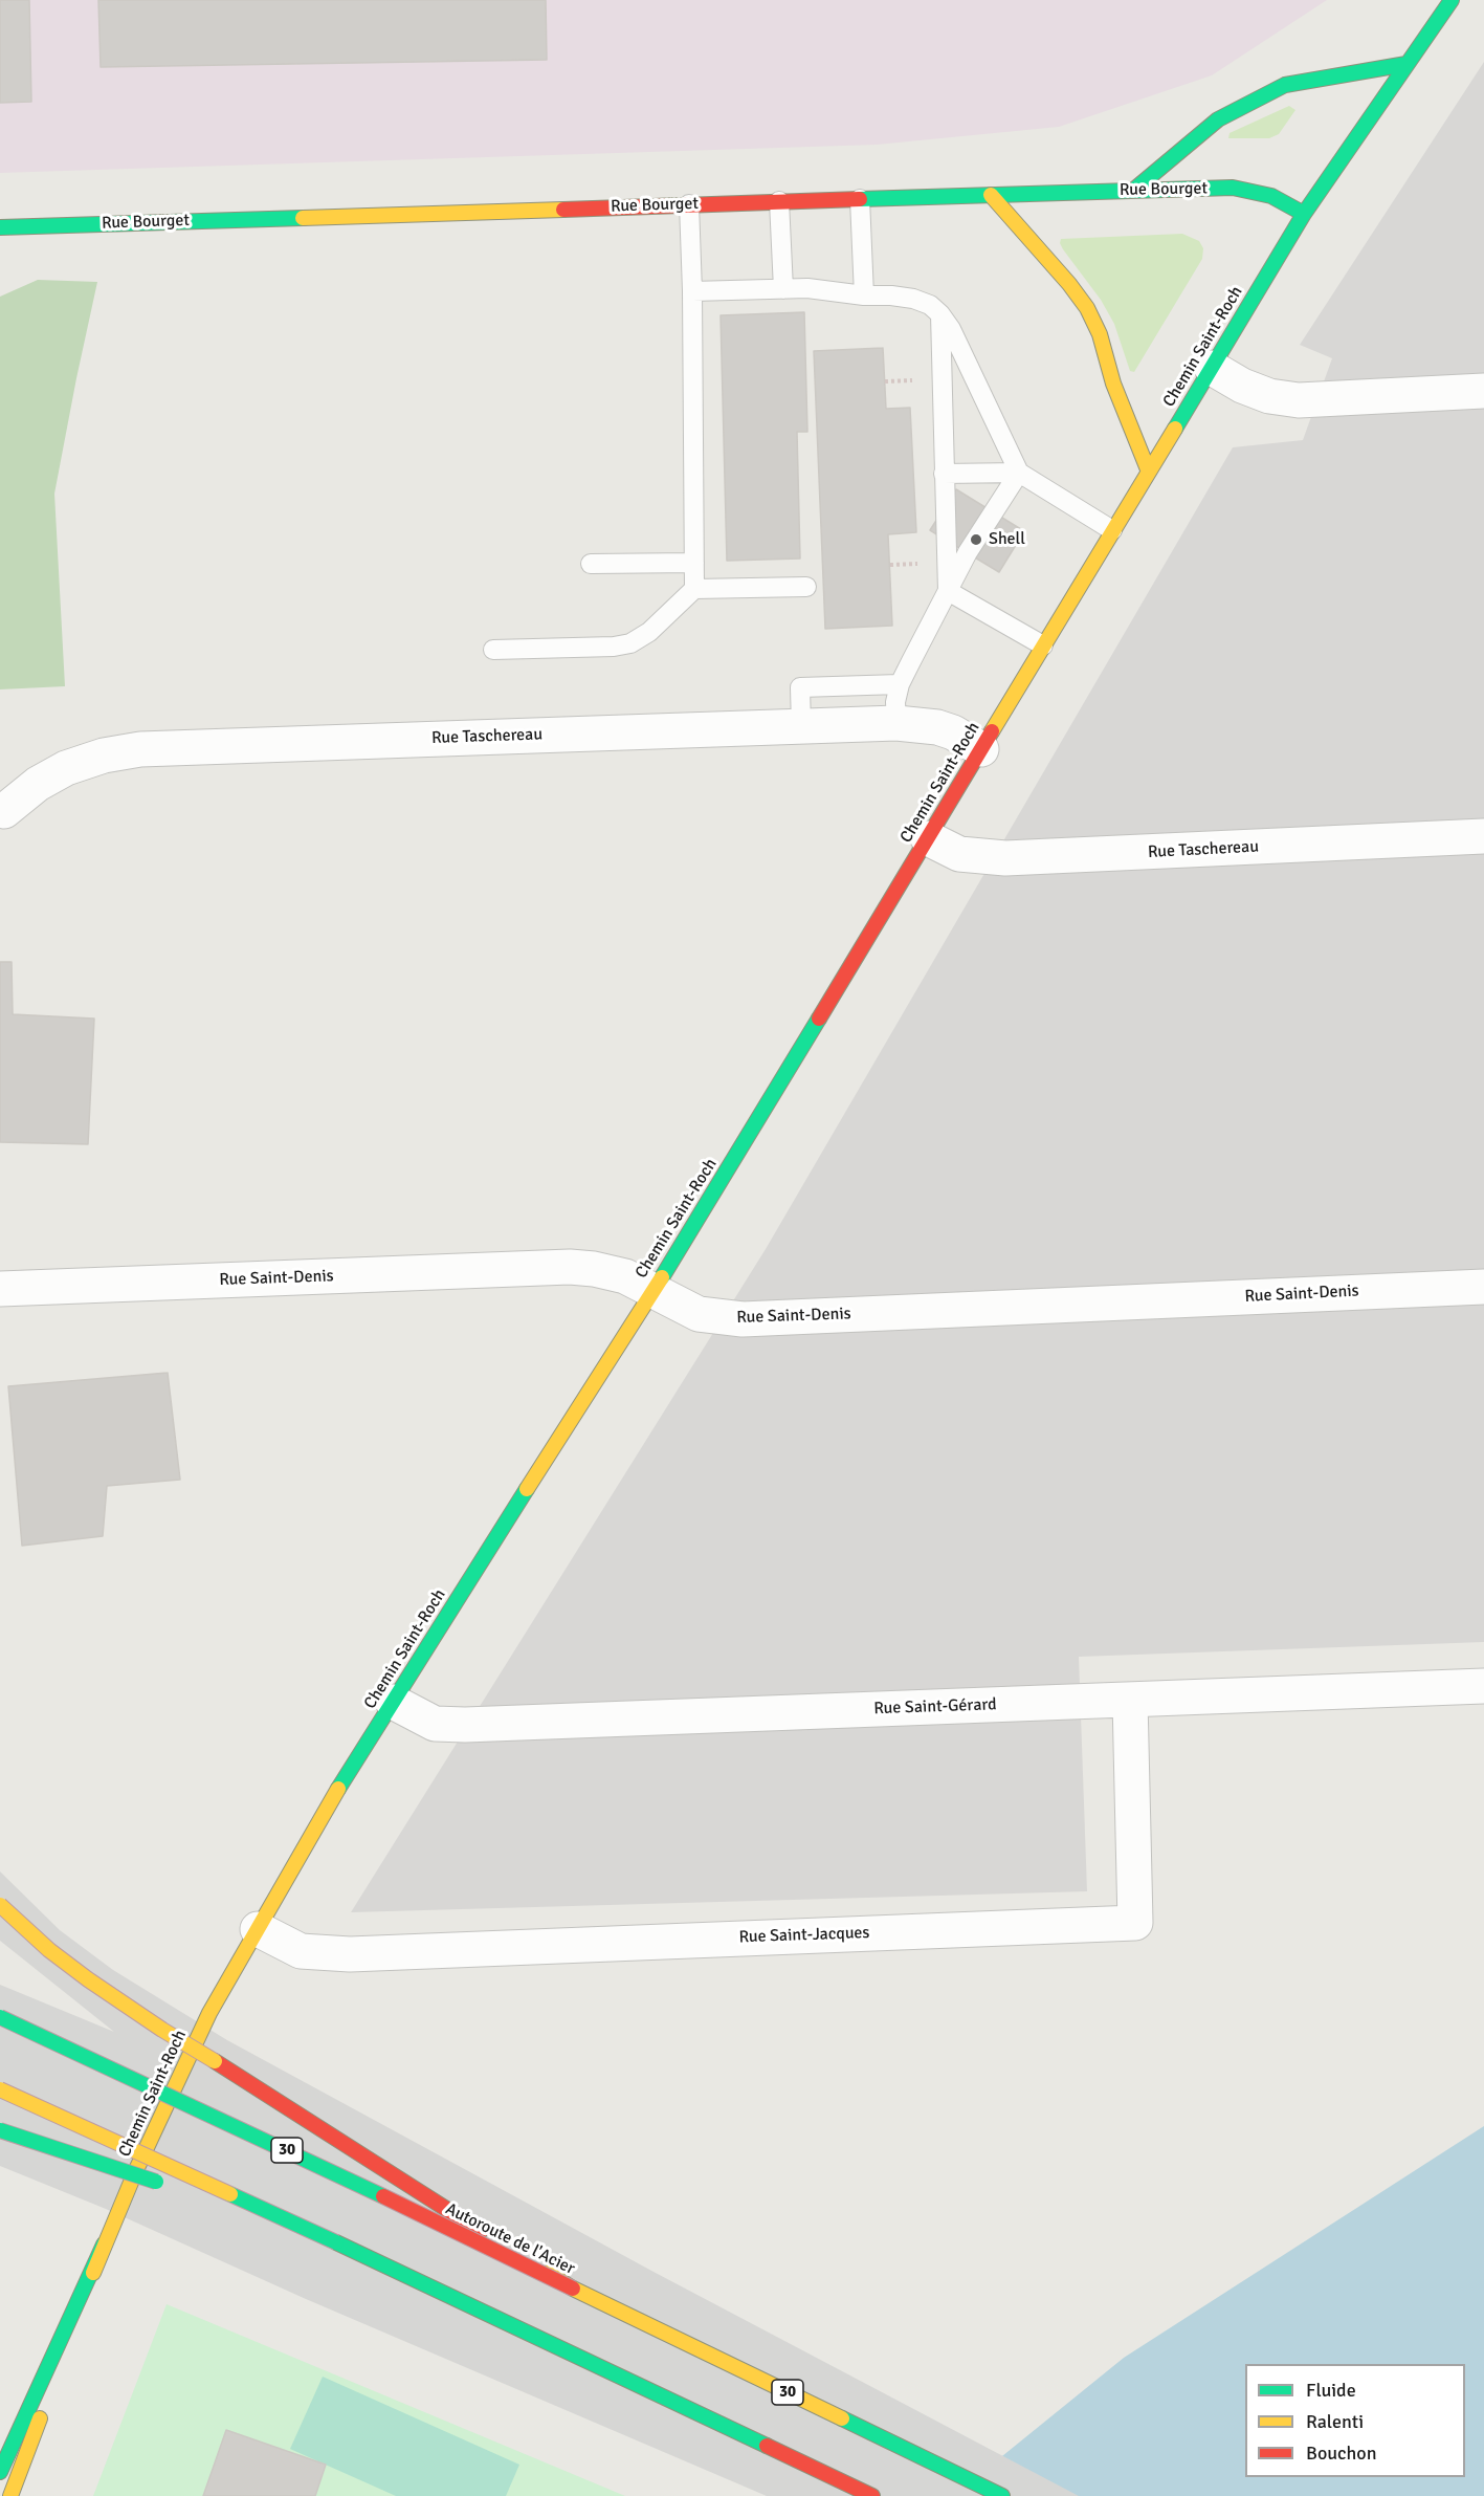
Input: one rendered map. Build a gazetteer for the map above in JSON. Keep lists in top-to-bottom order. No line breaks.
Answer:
{"streets":{"main road":["Rue Bourget","Chemin Saint-Roch","30","Autoroute de l'Acier"],"street":["Rue Taschereau","Rue Saint-Denis","Rue Saint-Gérard","Rue Saint-Jacques"]},"crossings":[["Rue Bourget","Chemin Saint-Roch"],["Chemin Saint-Roch","Rue Taschereau"],["Chemin Saint-Roch","Rue Saint-Denis"],["Chemin Saint-Roch","Rue Saint-Gérard"],["Chemin Saint-Roch","Rue Saint-Jacques"],["Rue Saint-Gérard","Rue Saint-Jacques"]],"places":["Shell"],"legend":["Fluide","Ralenti","Bouchon"]}
